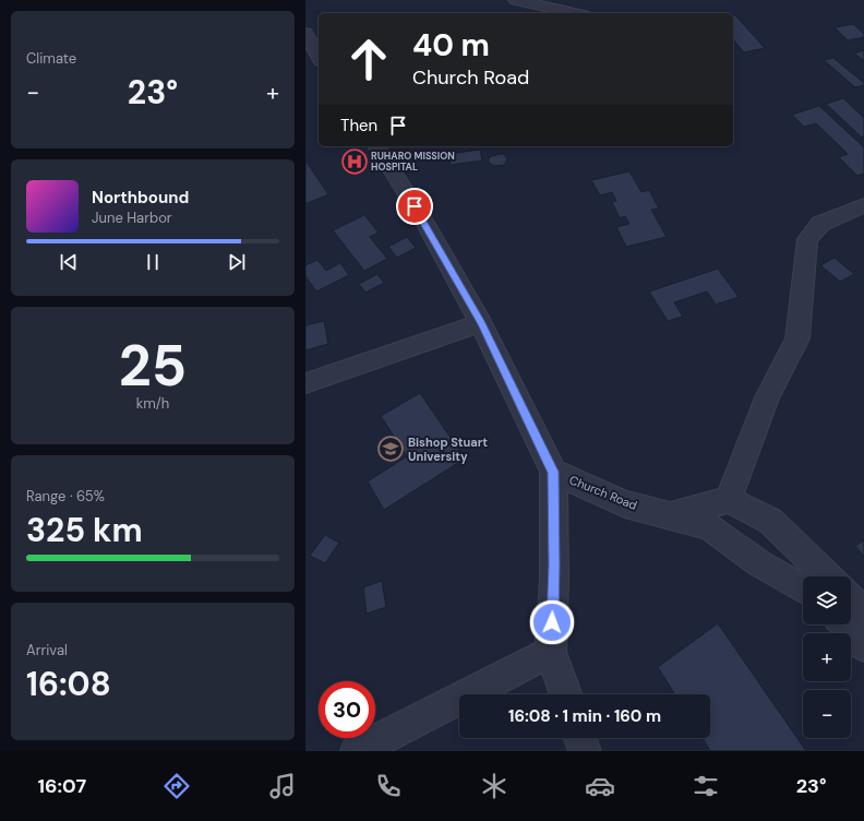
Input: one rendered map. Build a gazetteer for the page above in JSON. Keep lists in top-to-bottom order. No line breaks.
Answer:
{"streets":{"street":["Church Road"]},"places":{"hospital":["RUHARO MISSION HOSPITAL"],"school or university":["Bishop Stuart University"]},"page":{"tile":["Climate",["25","km/h"],["Range · 65%","325 km"],["Arrival","16:08"]],"turn":["40 m","Church Road"],"heat":["−","23°","+"],"then":"Then","song":["Northbound","June Harbor"],"map_buttons":["+","−"],"limit":"30","trip":"16:08 · 1 min · 160 m","tabs":["16:07","23°"]}}
